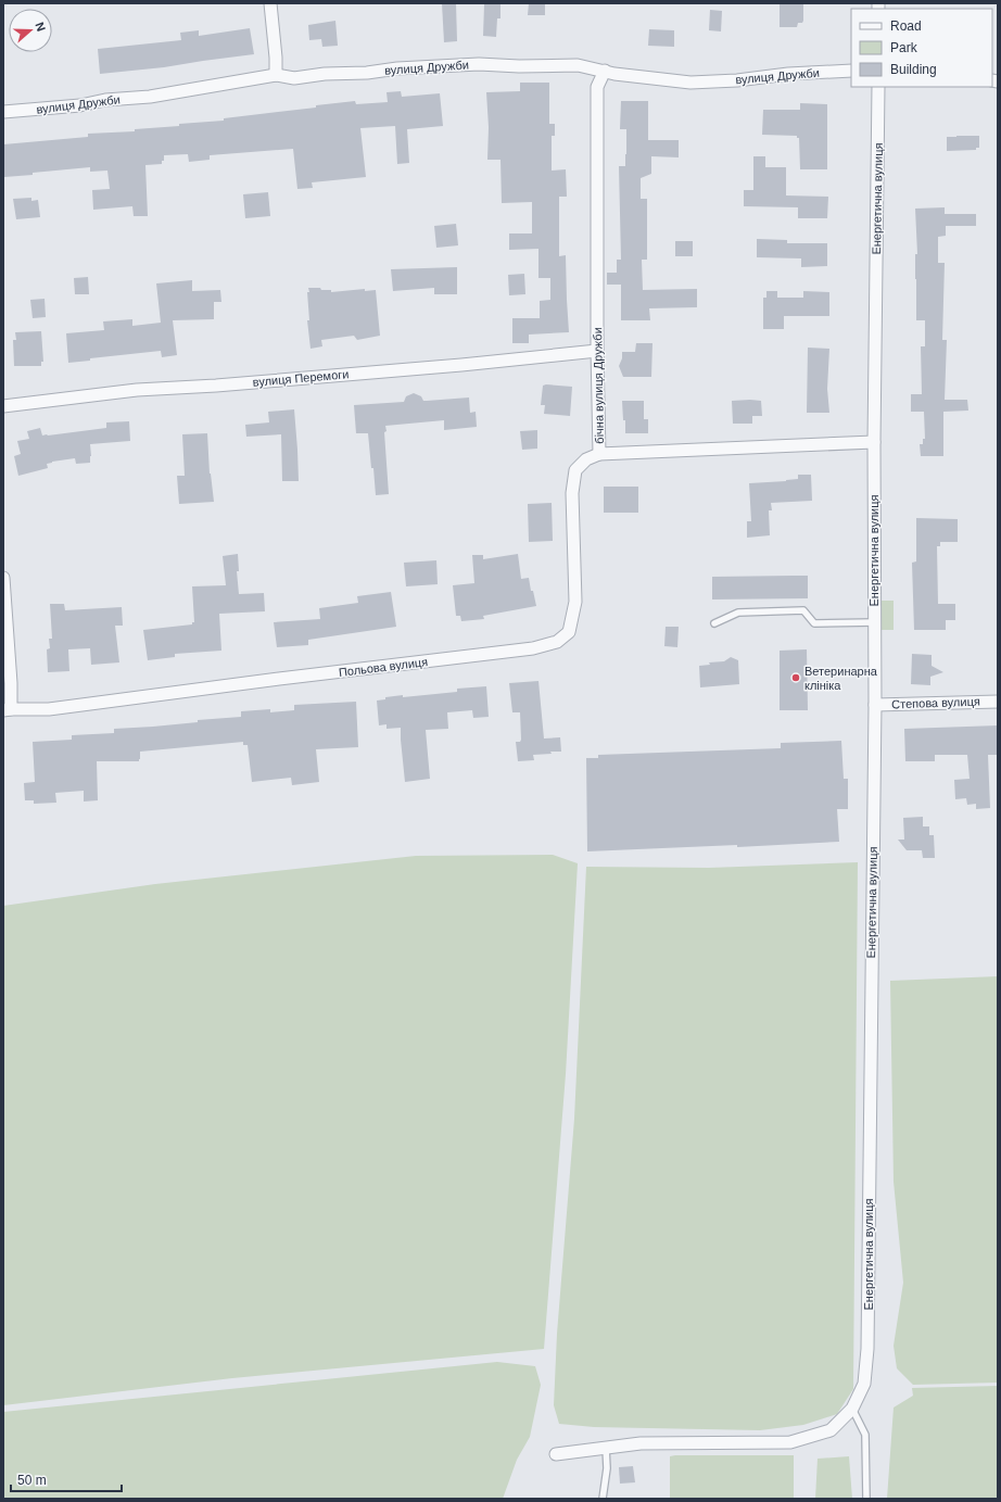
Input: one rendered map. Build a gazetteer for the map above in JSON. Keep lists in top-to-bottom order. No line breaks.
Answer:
{"streets":{"street":["вулиця Дружби","Енергетична вулиця","вулиця Перемоги","бічна вулиця Дружби","Польова вулиця","Степова вулиця"]},"crossings":[["вулиця Дружби","бічна вулиця Дружби"],["Енергетична вулиця","бічна вулиця Дружби"],["Енергетична вулиця","Степова вулиця"],["вулиця Перемоги","бічна вулиця Дружби"],["бічна вулиця Дружби","Польова вулиця"]],"places":["Ветеринарна клініка"],"legend":["Road","Park","Building"],"scale_bar":"50 m","north":"right"}
